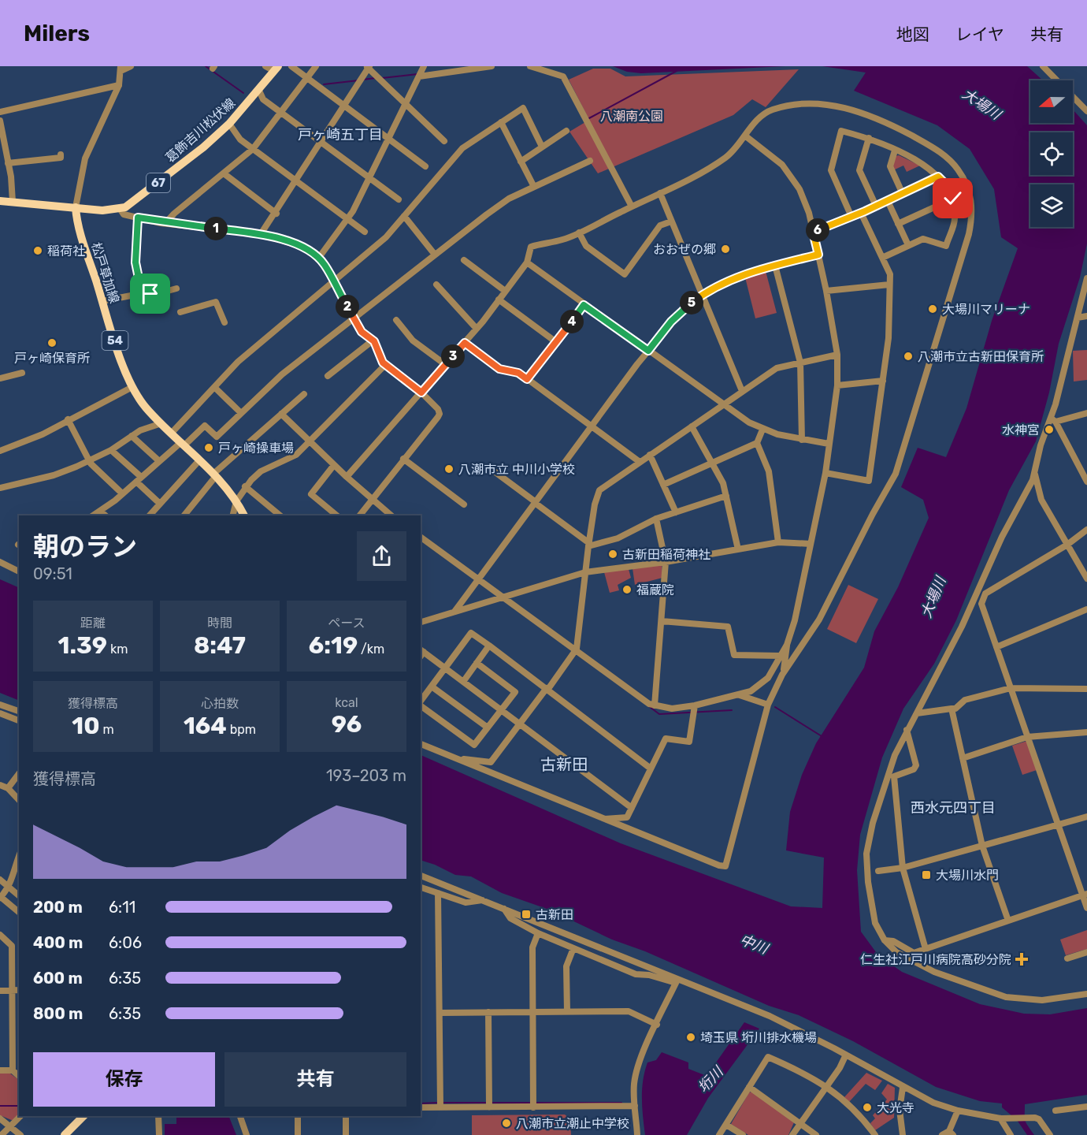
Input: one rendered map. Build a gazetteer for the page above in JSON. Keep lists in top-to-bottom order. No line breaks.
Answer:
{"streets":{"main road":["葛飾吉川松伏線","67","松戸草加線","54"]},"districts":["戸ヶ崎五丁目","古新田","西水元四丁目"],"water":["大場川","中川","垳川"],"parks":["八潮南公園"],"places":{"other":["おおぜの郷","稲荷社","大場川マリーナ","戸ヶ崎保育所","八潮市立古新田保育所","水神宮","戸ヶ崎操車場","八潮市立 中川小学校","古新田稲荷神社","福蔵院","埼玉県 垳川排水機場","大光寺","八潮市立潮止中学校"],"transit":["大場川水門","古新田"],"health":["仁生社江戸川病院高砂分院"]},"north":"left","page":{"header":"Milers","nav":["地図","レイヤ","共有"],"pins":["1","6","5","2","4","3"],"heading":["朝のラン","09:51"],"stats":[["距離","1.39 km"],["時間","8:47"],["ペース","6:19 /km"],["獲得標高","10 m"],["心拍数","164 bpm"],["kcal","96"]],"chart":["獲得標高","193–203 m"],"list":[{"name":"200 m","note":"6:11"},{"name":"400 m","note":"6:06"},{"name":"600 m","note":"6:35"},{"name":"800 m","note":"6:35"}],"buttons":["保存","共有"]}}
